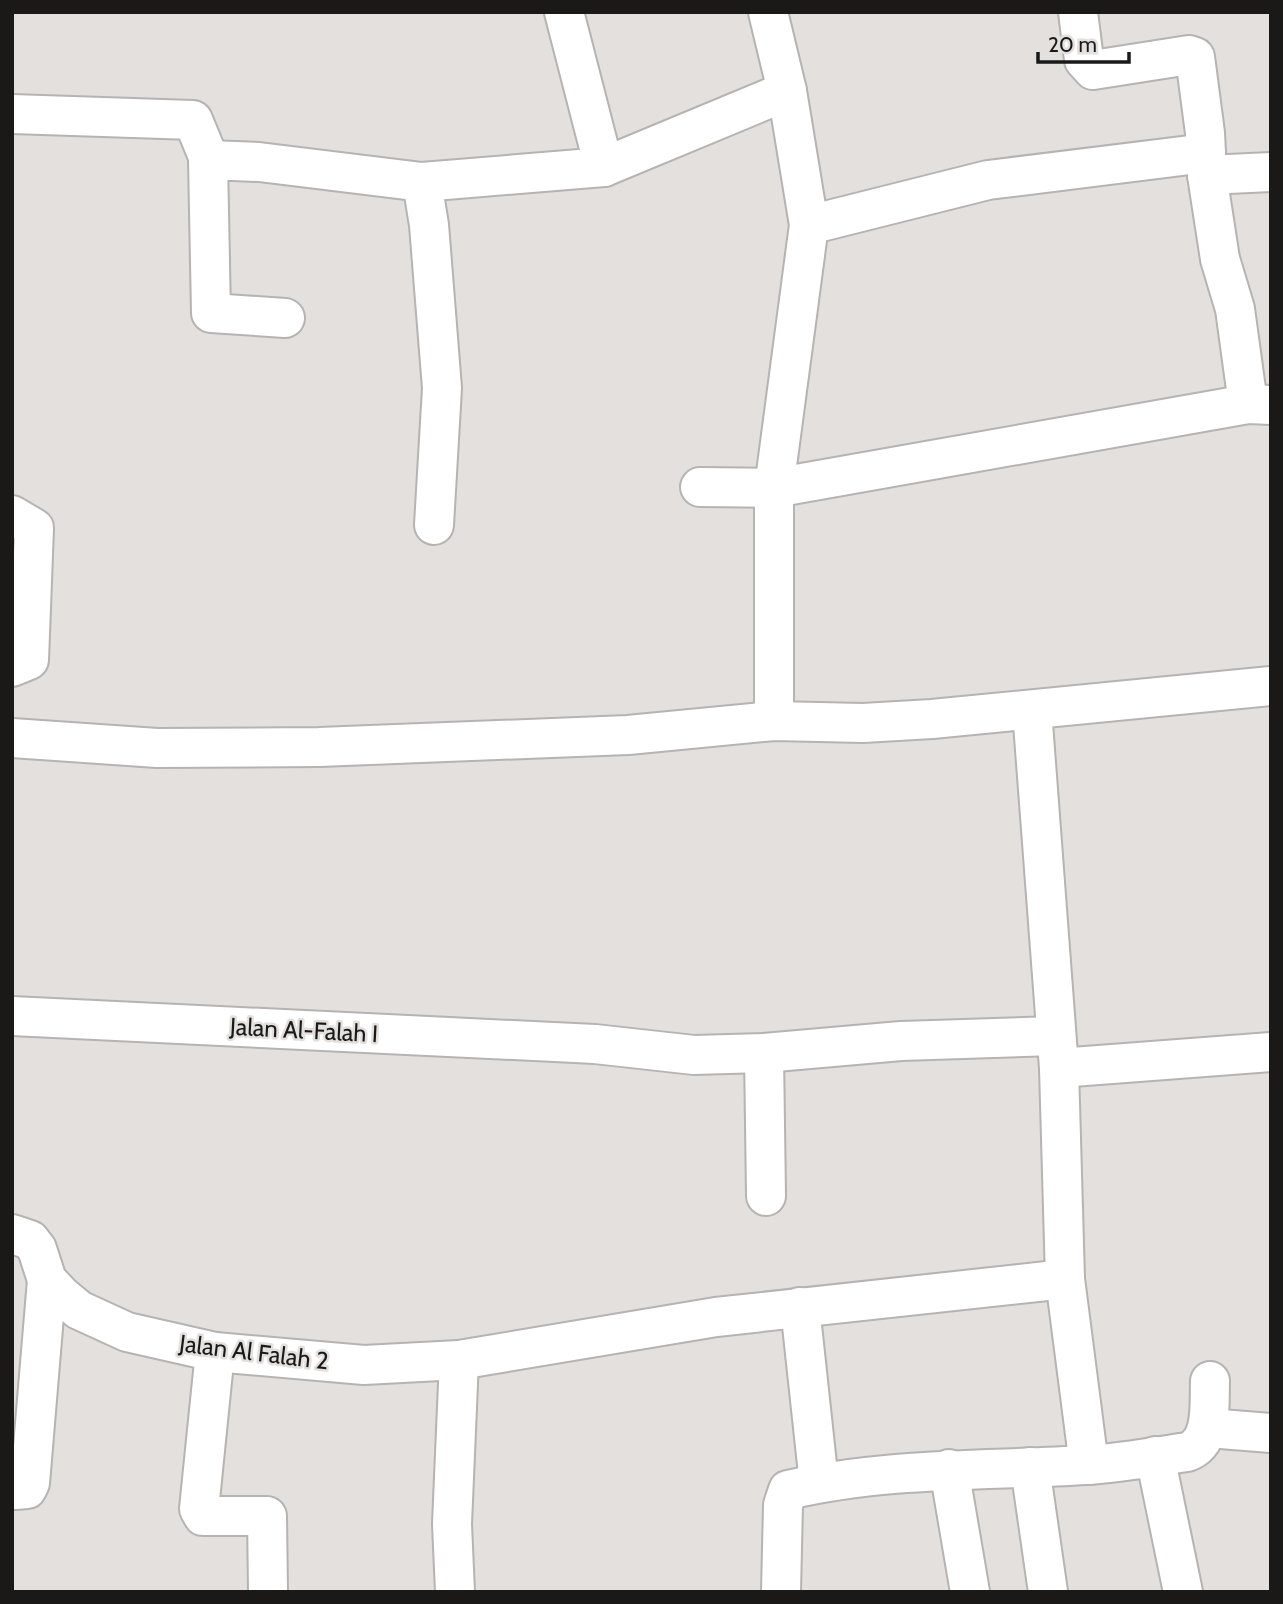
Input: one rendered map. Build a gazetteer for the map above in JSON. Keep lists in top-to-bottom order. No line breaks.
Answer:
{"streets":{"street":["Jalan Al-Falah I","Jalan Al Falah 2"]},"scale_bar":"20 m"}
